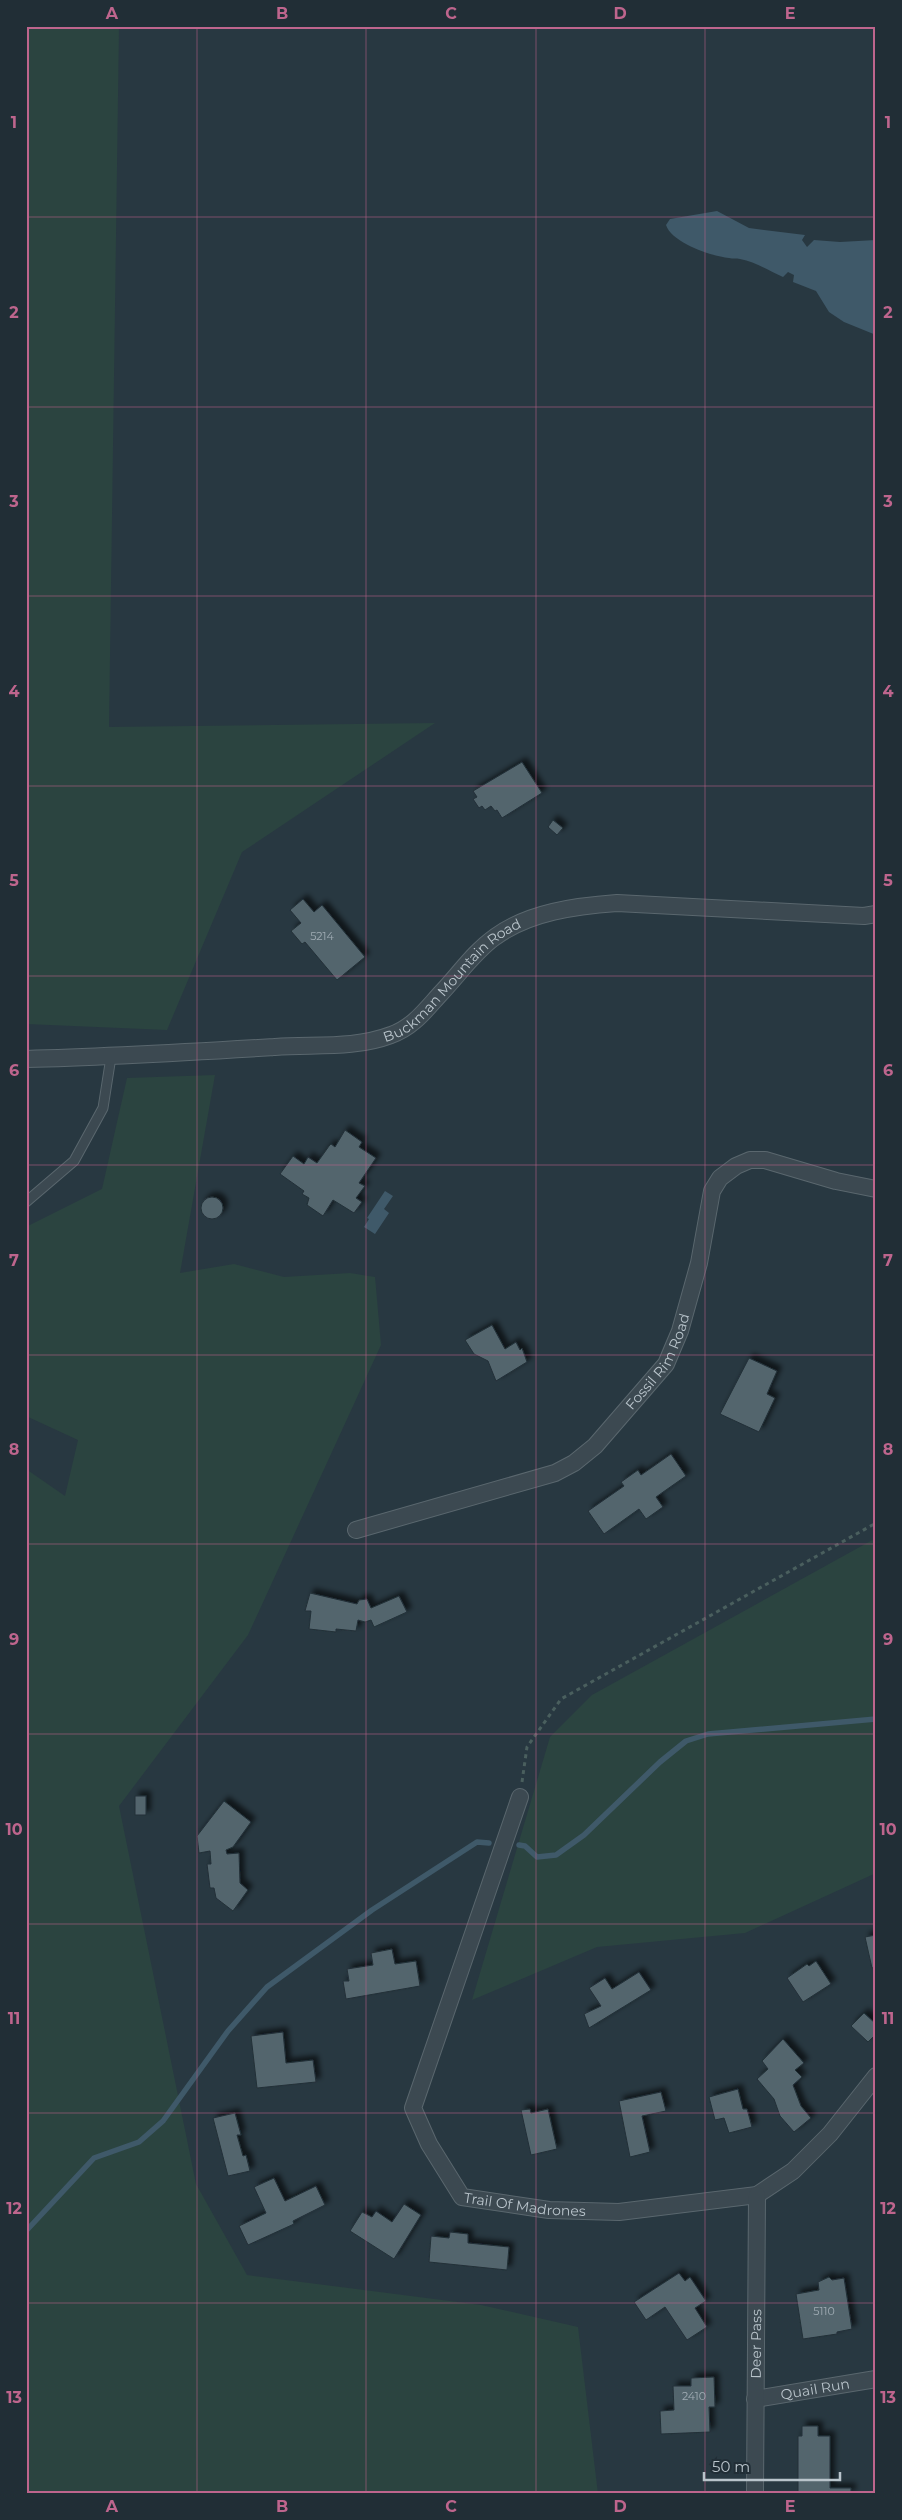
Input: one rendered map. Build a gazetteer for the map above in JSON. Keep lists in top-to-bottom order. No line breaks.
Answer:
{"streets":{"street":["Buckman Mountain Road","Fossil Rim Road","Trail Of Madrones","Deer Pass","Quail Run"]},"crossings":[["Trail Of Madrones","Deer Pass"],["Deer Pass","Quail Run"]],"house_numbers":["5214","5110","2410"],"scale_bar":"50 m","grid":{"columns":["A","B","C","D","E"],"rows":["1","2","3","4","5","6","7","8","9","10","11","12","13"]}}
